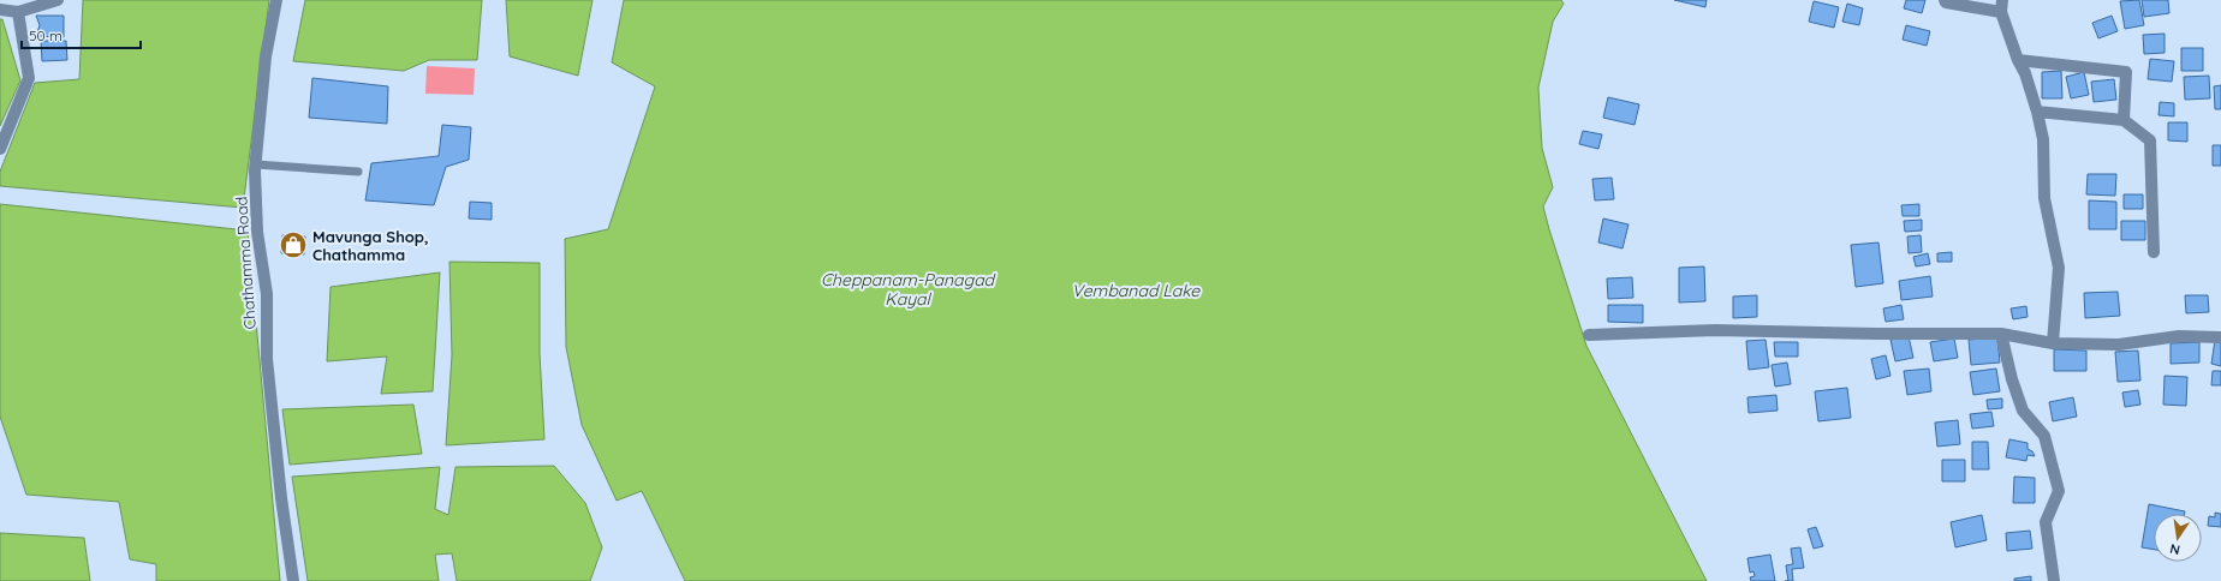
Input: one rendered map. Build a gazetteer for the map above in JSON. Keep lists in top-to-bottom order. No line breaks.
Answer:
{"streets":{"street":["Chathamma Road"]},"water":["Cheppanam-Panagad Kayal","Vembanad Lake"],"places":{"shop":["Mavunga Shop, Chathamma"]},"scale_bar":"50 m","north":"bottom"}
